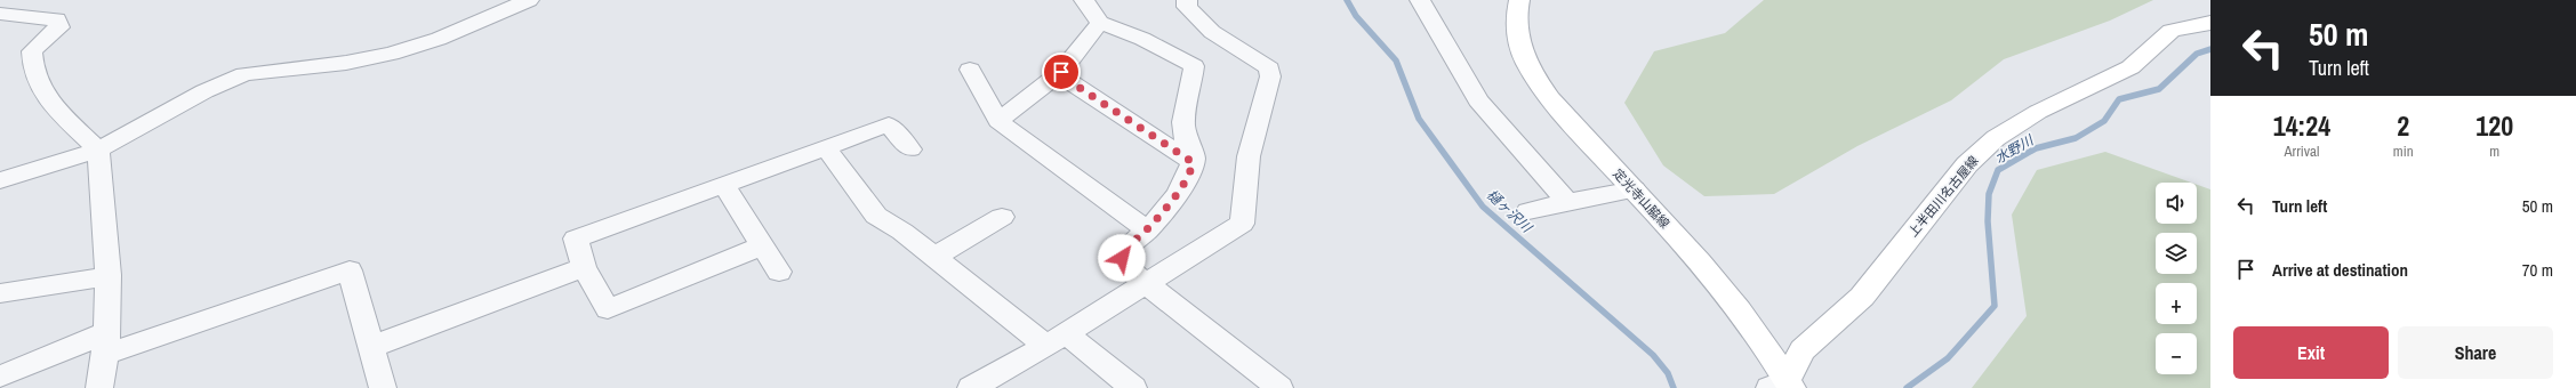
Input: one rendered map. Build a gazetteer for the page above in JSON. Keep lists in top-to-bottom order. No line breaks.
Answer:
{"streets":{"main road":["上半田川名古屋線","定光寺山脇線"]},"crossings":[["上半田川名古屋線","定光寺山脇線"]],"water":["水野川","樋ヶ沢川"],"page":{"turn":["50 m","Turn left"],"eta":["14:24","Arrival","2","min","120","m"],"list":[{"name":"Turn left","value":"50 m"},{"name":"Arrive at destination","value":"70 m"}],"map_buttons":["+","−"],"buttons":["Exit","Share"]}}
